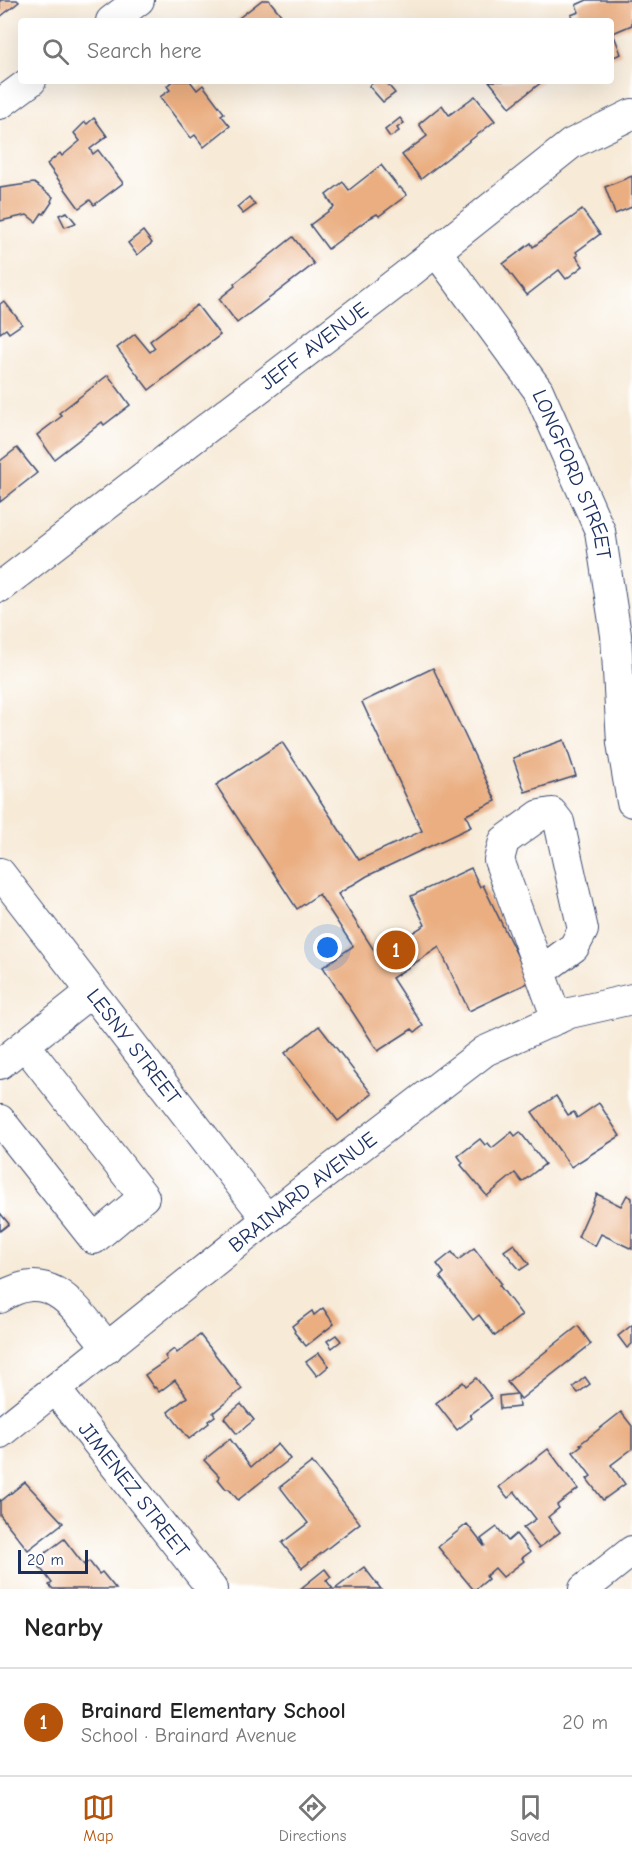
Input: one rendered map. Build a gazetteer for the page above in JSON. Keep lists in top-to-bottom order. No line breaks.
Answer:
{"streets":{"street":["JEFF AVENUE","LONGFORD STREET","LESNY STREET","BRAINARD AVENUE","JIMENEZ STREET"]},"crossings":[["JEFF AVENUE","LONGFORD STREET"],["LESNY STREET","BRAINARD AVENUE"],["BRAINARD AVENUE","JIMENEZ STREET"]],"scale_bar":"20 m","page":{"search":"Search here","pins":"1","scale":"20 m","heading":"Nearby","list":[{"mark":"1","name":"Brainard Elementary School","note":"School · Brainard Avenue","value":"20 m"}],"nav":["Map","Directions","Saved"]}}
